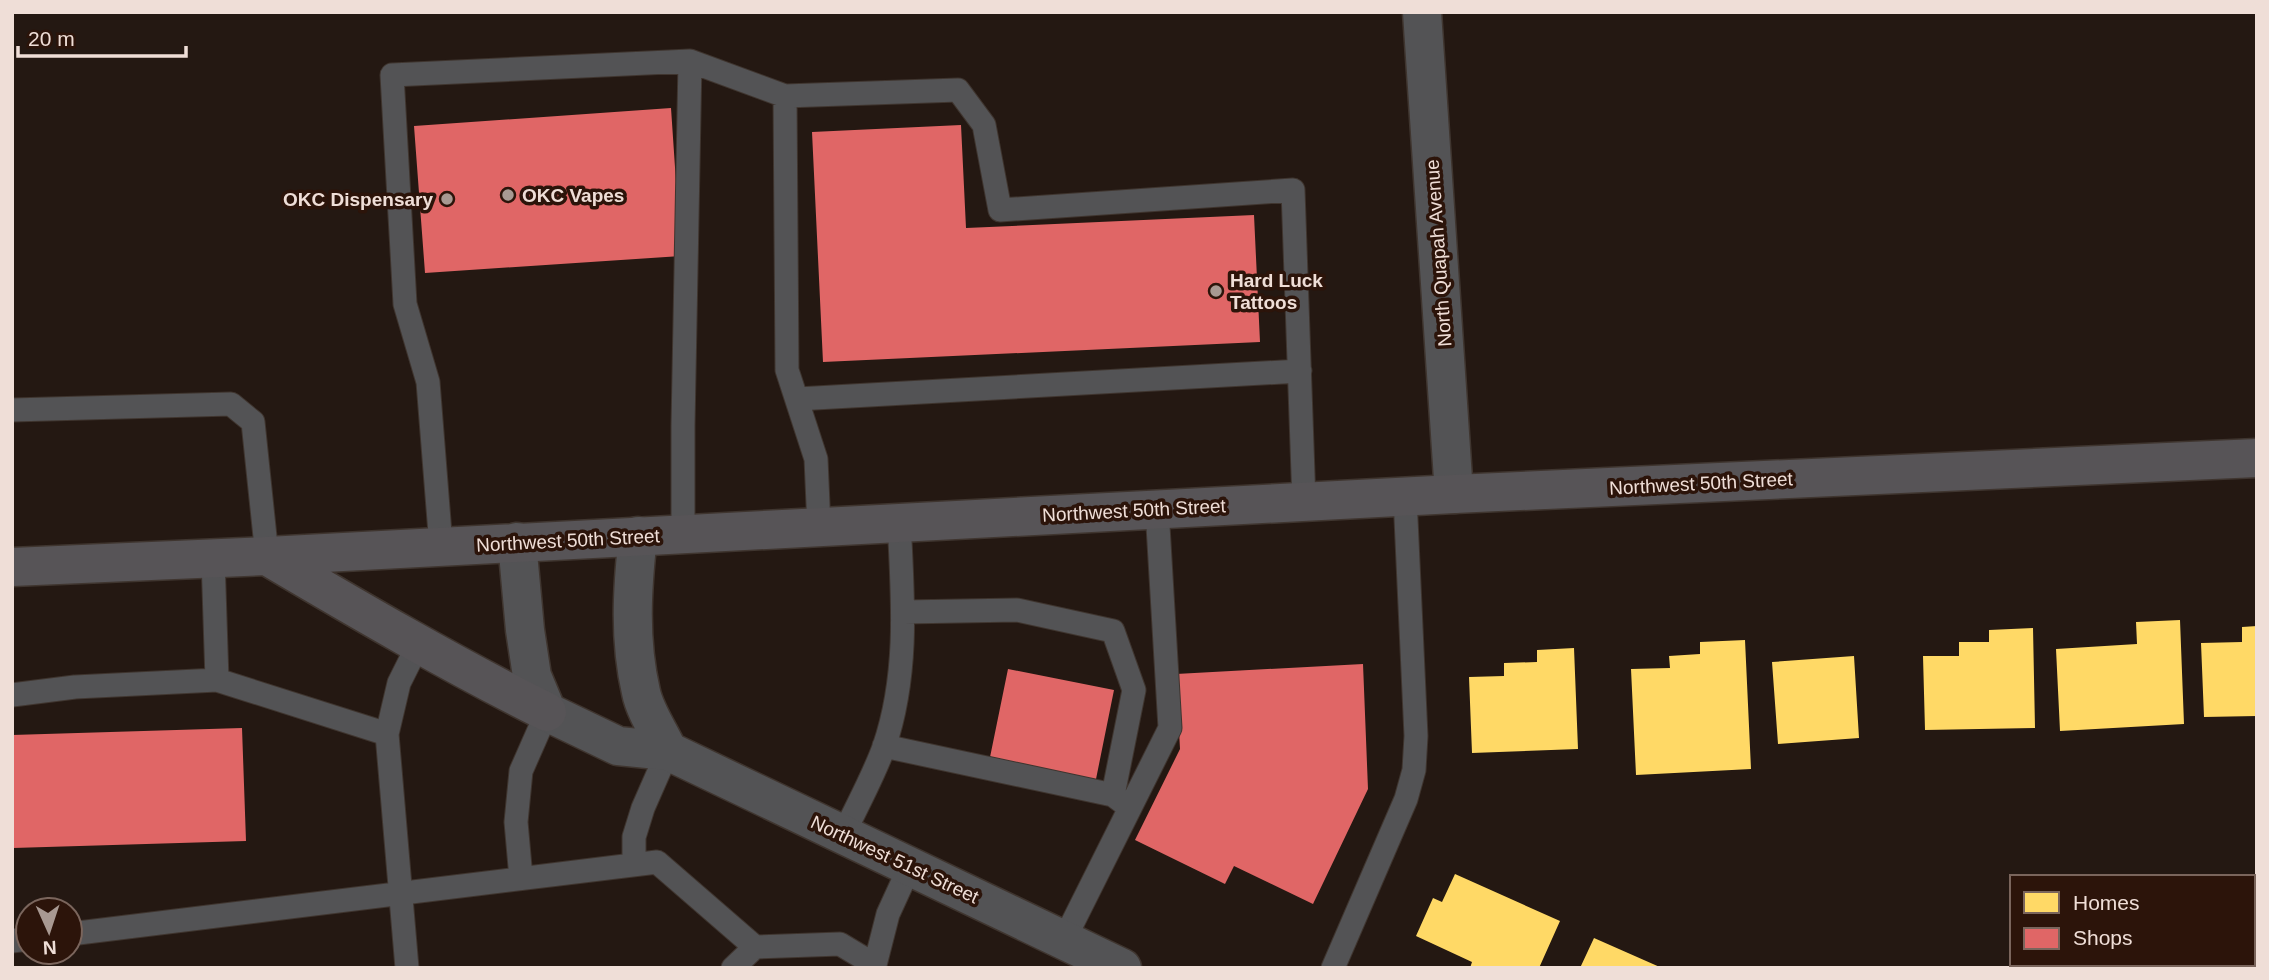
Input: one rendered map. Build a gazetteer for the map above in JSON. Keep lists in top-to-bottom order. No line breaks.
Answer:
{"streets":{"main road":["Northwest 50th Street"],"street":["North Quapah Avenue","Northwest 51st Street"]},"crossings":[["North Quapah Avenue","Northwest 50th Street"]],"places":["OKC Vapes","OKC Dispensary","Hard Luck Tattoos"],"legend":["Homes","Shops"],"scale_bar":"20 m","north":"bottom"}
